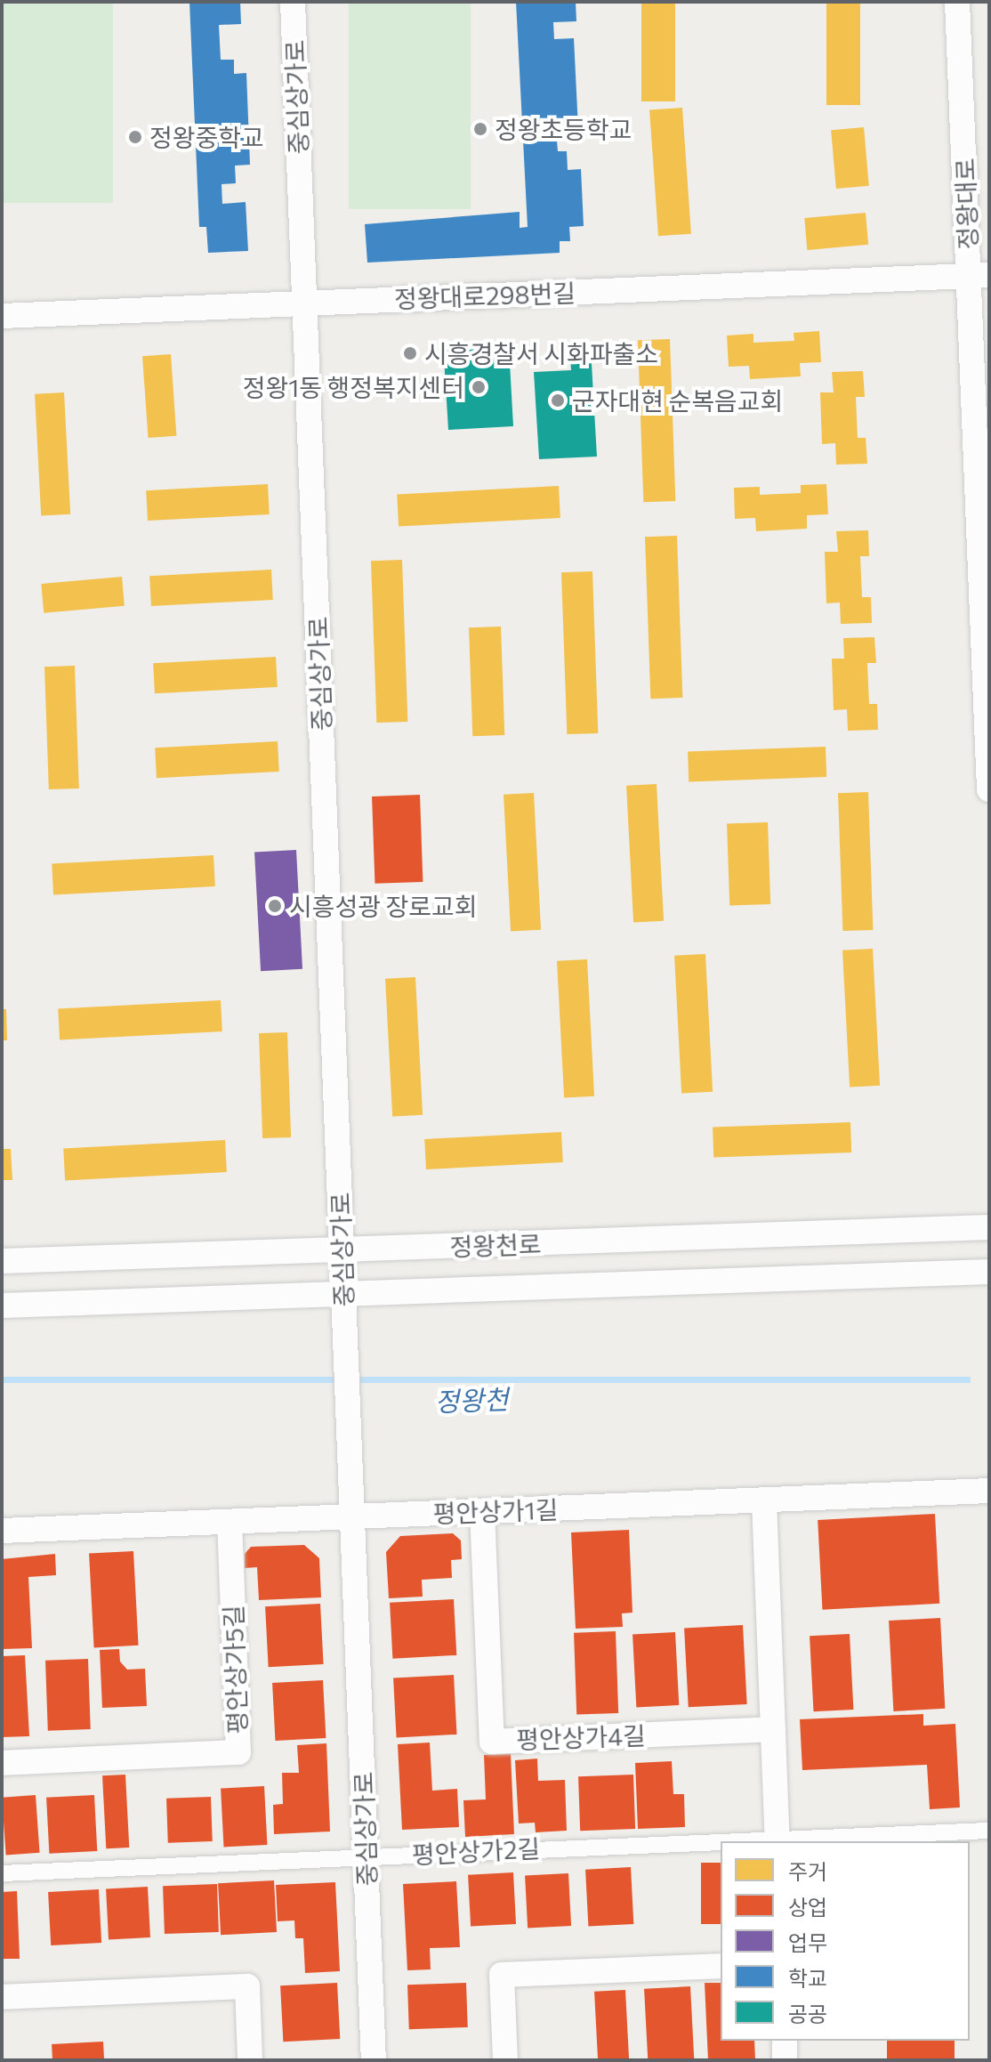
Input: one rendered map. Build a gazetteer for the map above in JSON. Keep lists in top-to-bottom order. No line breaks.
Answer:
{"streets":{"street":["중심상가로","정왕대로","정왕대로298번길","정왕천로","평안상가1길","평안상가5길","평안상가4길","평안상가2길"]},"crossings":[["중심상가로","정왕대로298번길"],["중심상가로","정왕천로"],["중심상가로","평안상가1길"],["중심상가로","평안상가2길"],["정왕대로","정왕대로298번길"],["평안상가1길","평안상가5길"],["평안상가1길","평안상가4길"]],"water":["정왕천"],"places":["정왕초등학교","정왕중학교","시흥경찰서 시화파출소","정왕1동 행정복지센터","군자대현 순복음교회","시흥성광 장로교회"],"legend":["주거","상업","업무","학교","공공"]}
